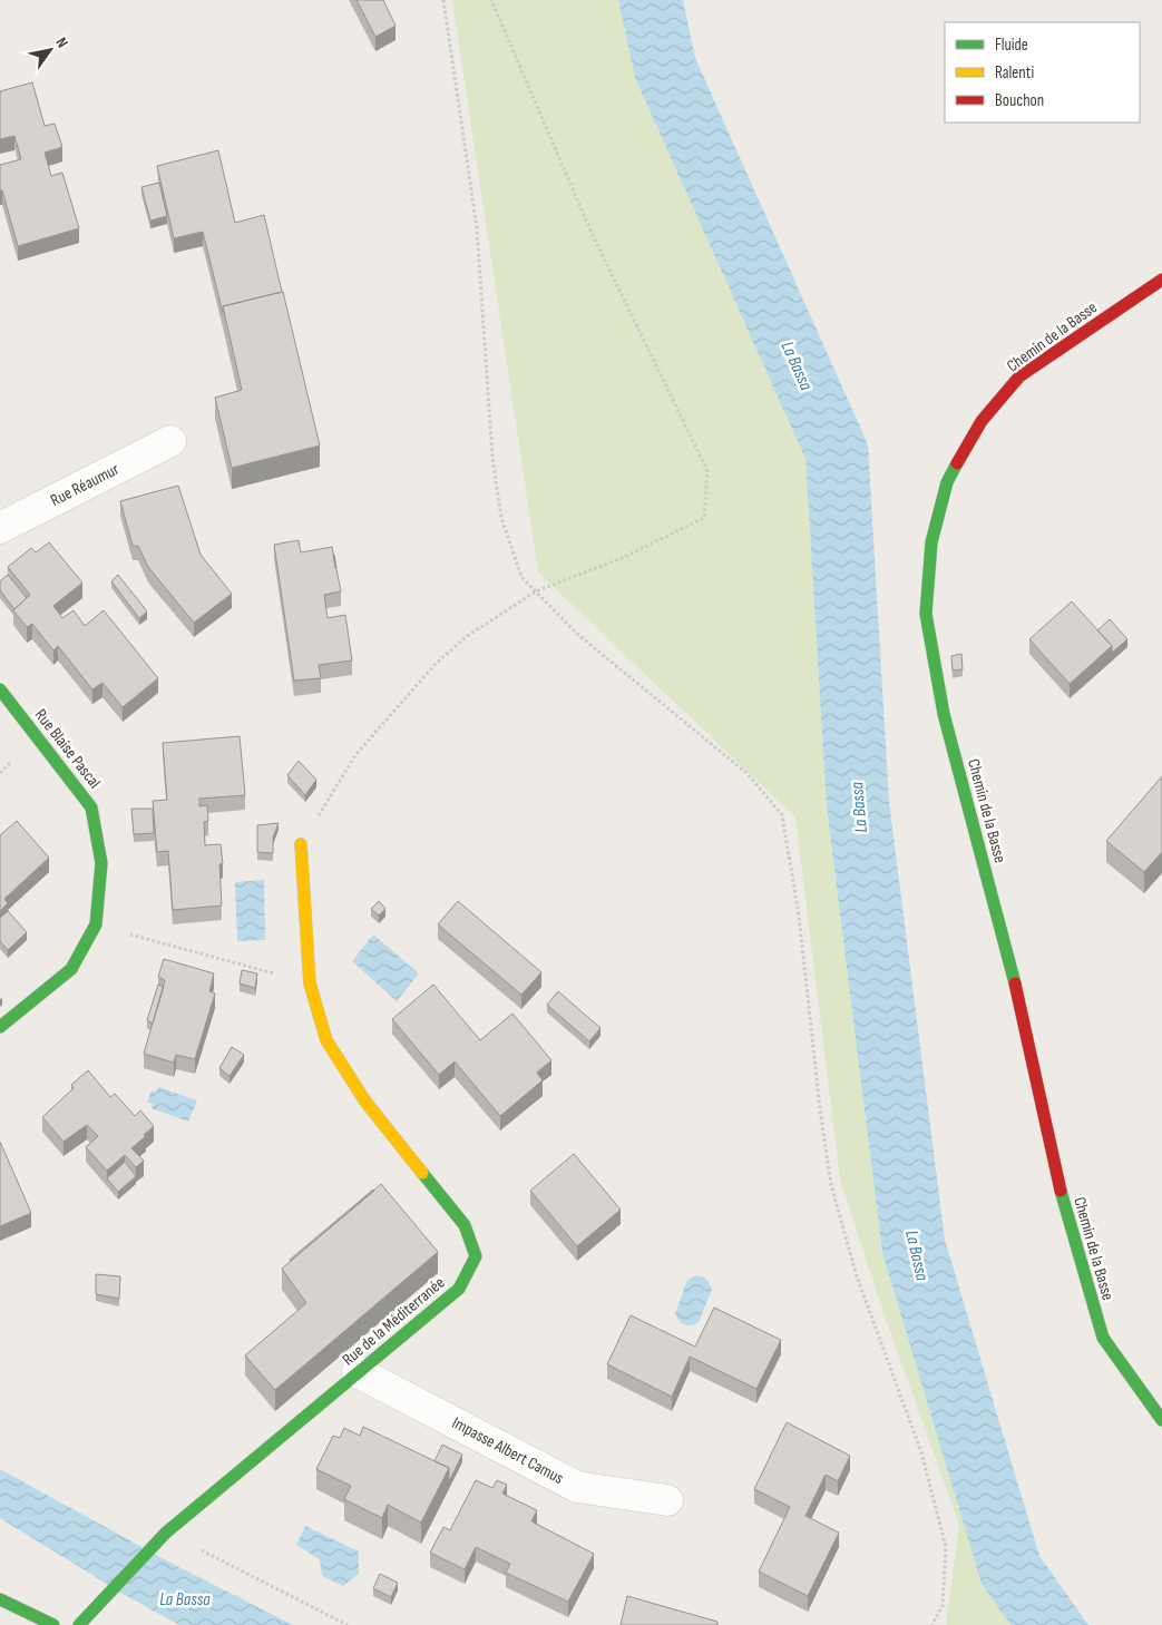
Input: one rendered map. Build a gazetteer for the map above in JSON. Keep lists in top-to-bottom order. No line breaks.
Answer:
{"streets":{"street":["Chemin de la Basse","Rue Réaumur","Rue Blaise Pascal","Rue de la Méditerranée","Impasse Albert Camus"]},"crossings":[["Rue de la Méditerranée","Impasse Albert Camus"]],"water":["La Bassa"],"legend":["Fluide","Ralenti","Bouchon"],"north":"top right"}
